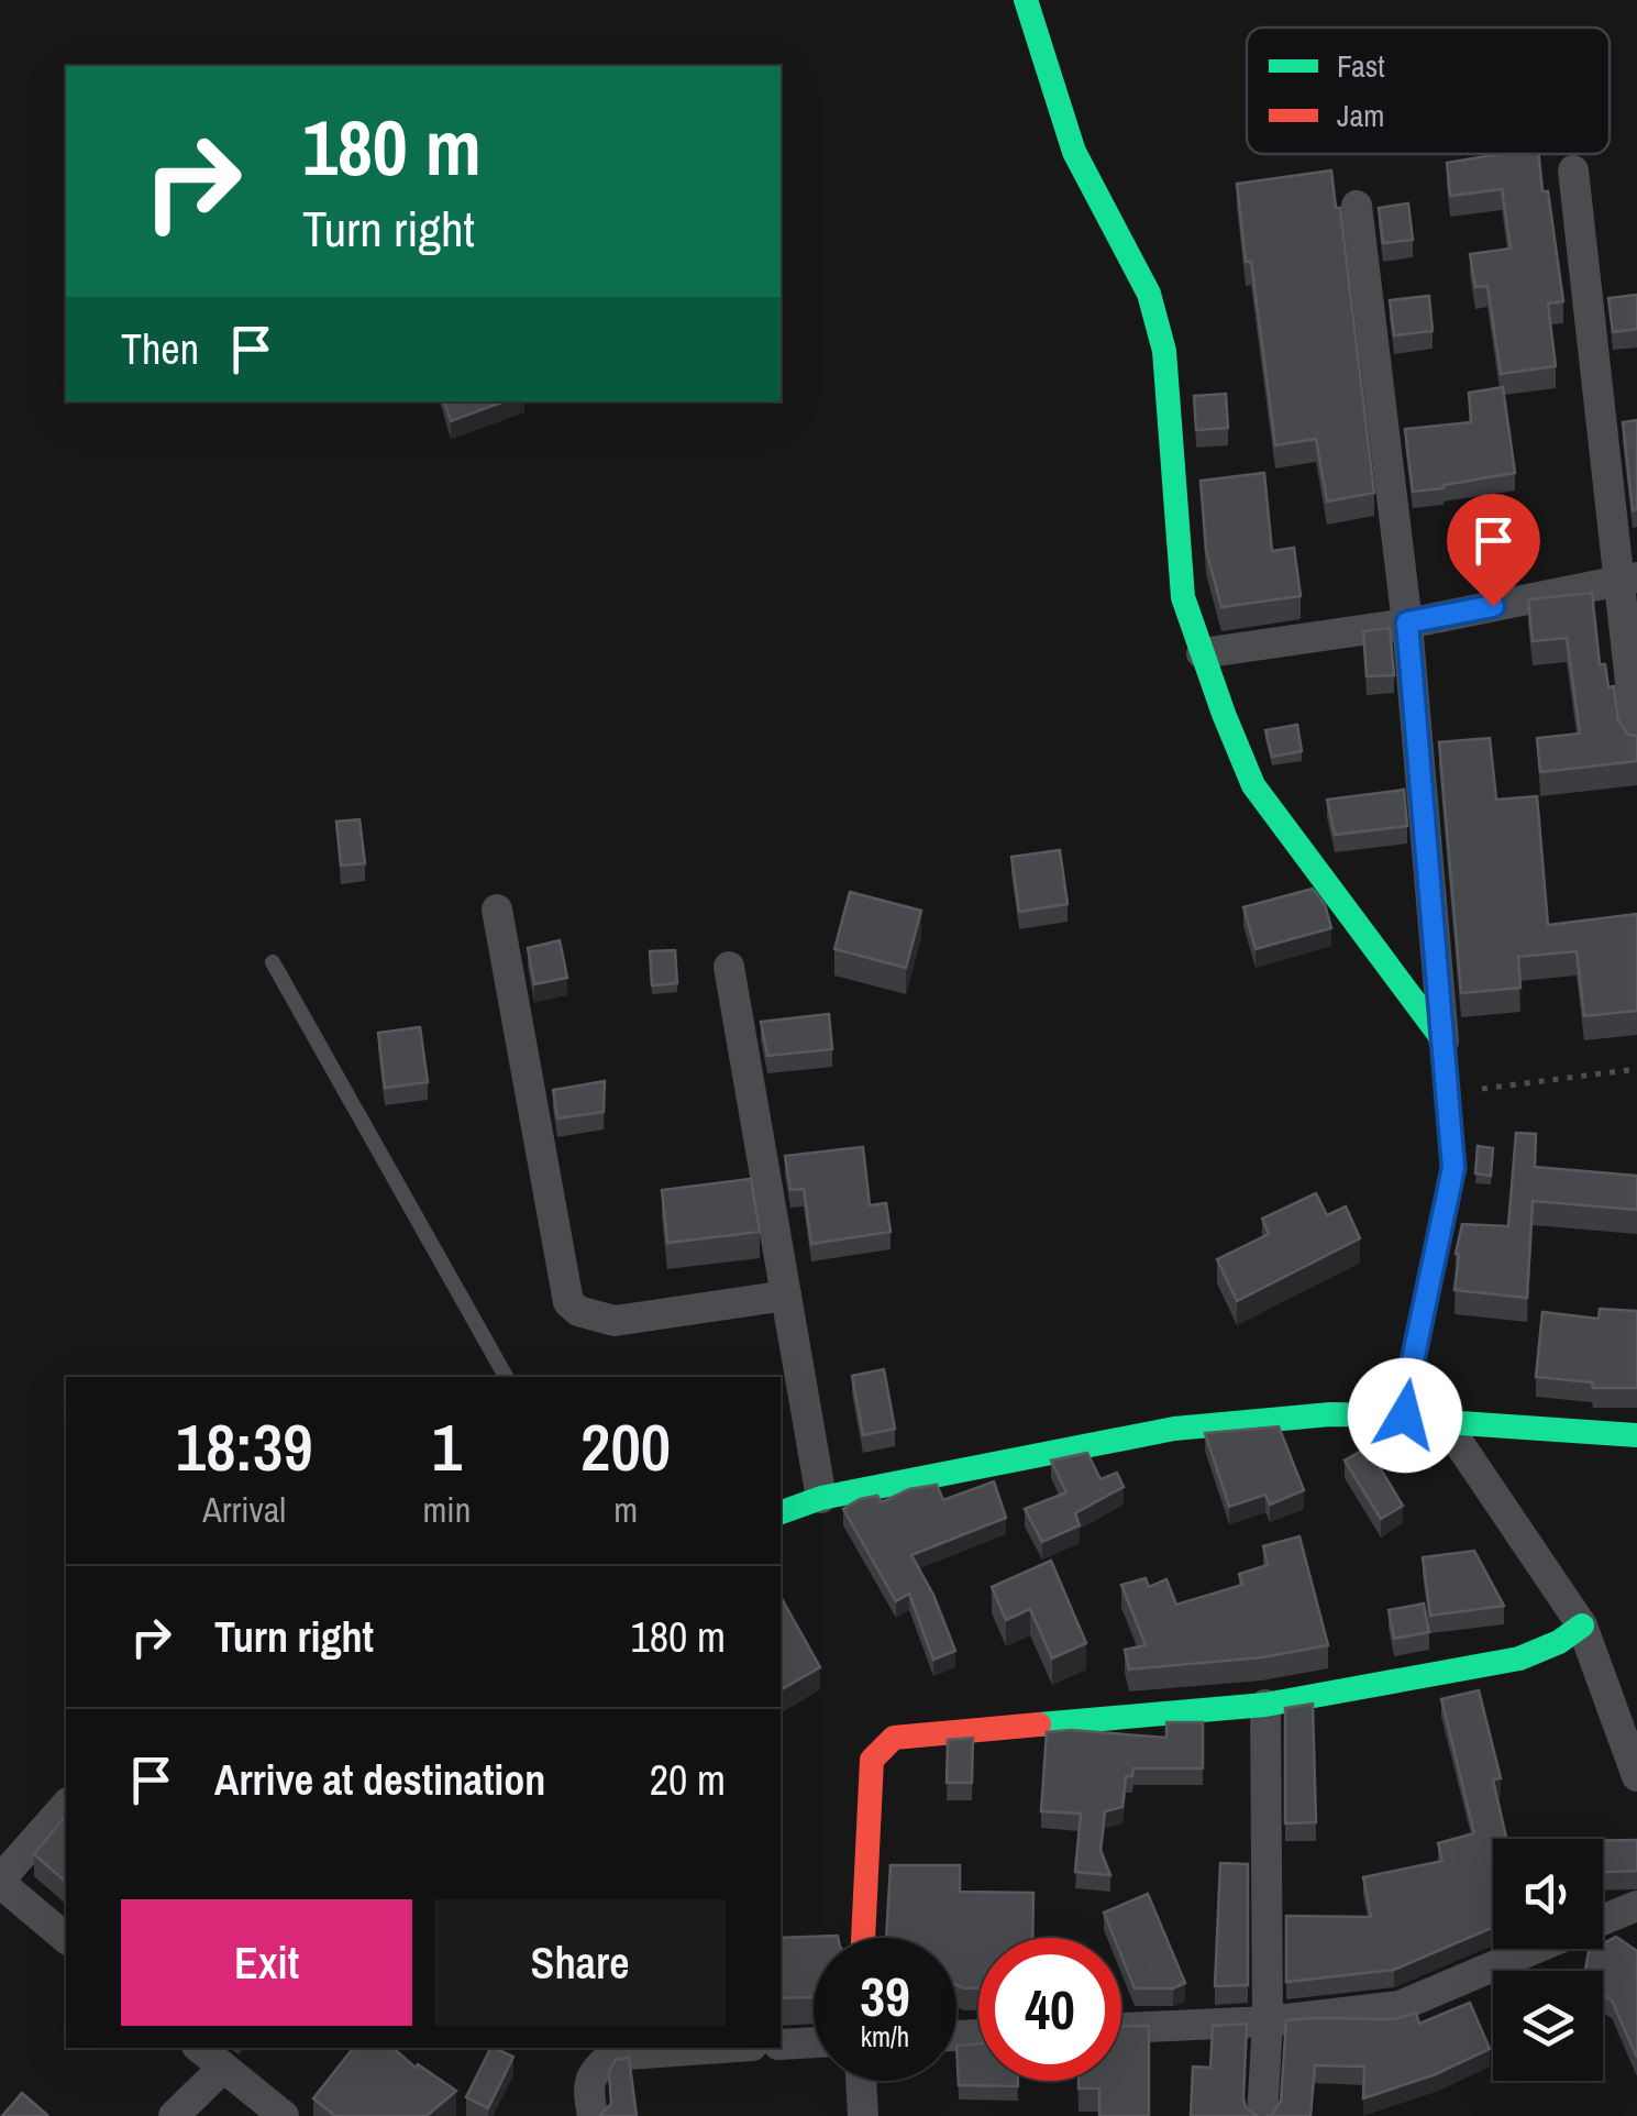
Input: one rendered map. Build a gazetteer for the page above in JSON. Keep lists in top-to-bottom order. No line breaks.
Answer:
{"legend":["Fast","Jam"],"page":{"turn":["180 m","Turn right"],"then":"Then","eta":["18:39","Arrival","1","min","200","m"],"list":[{"name":"Turn right","value":"180 m"},{"name":"Arrive at destination","value":"20 m"}],"buttons":["Exit","Share"],"speed":"39 km/h","limit":"40"}}
